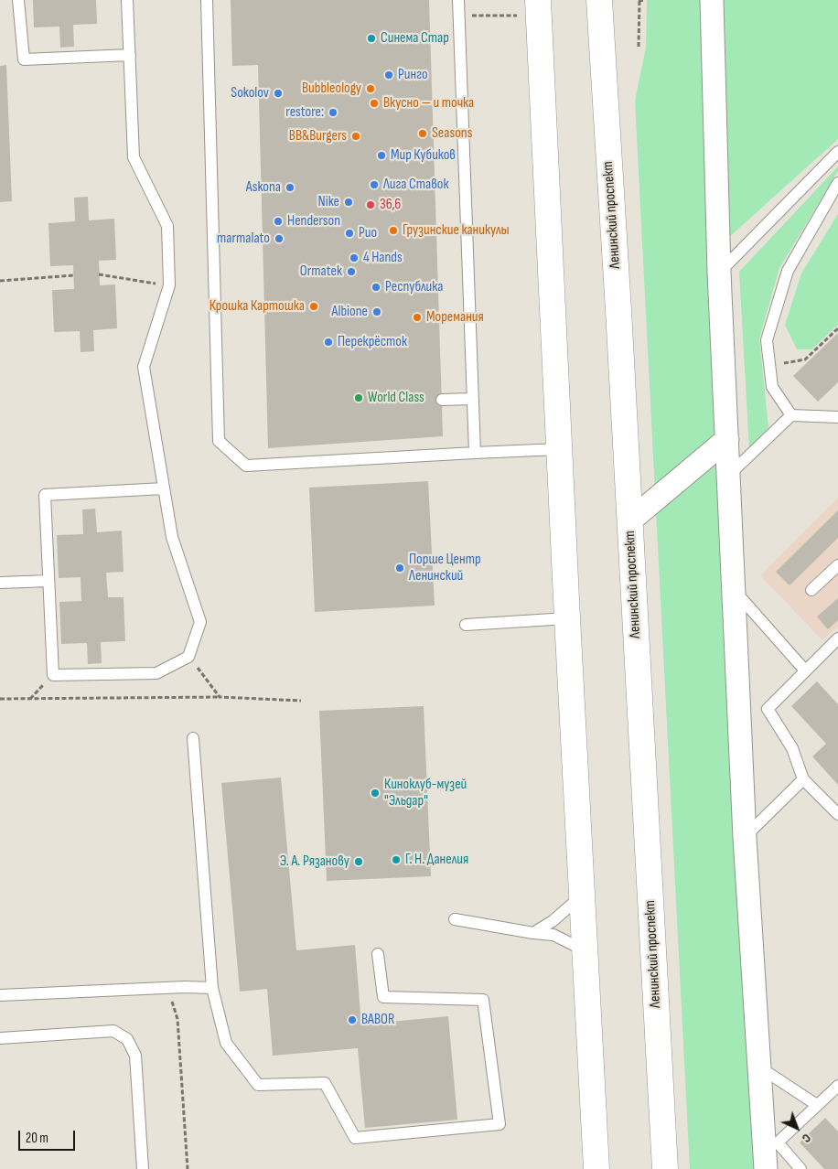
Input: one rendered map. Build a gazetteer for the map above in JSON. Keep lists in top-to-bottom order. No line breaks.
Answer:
{"streets":{"main road":["Ленинский проспект"]},"places":["Синема Стар","Ринго","Bubbleology","Sokolov","Вкусно — и точка","restore:","Seasons","BB&Burgers","Мир Кубиков","Лига Ставок","Askona","Nike","36,6","Henderson","Грузинские каникулы","Рио","marmalato","4 Hands","Ormatek","Республика","Крошка Картошка","Albione","Моремания","Перекрёсток","World Class","Порше Центр Ленинский","Киноклуб-музей \"Эльдар\"","Г. Н. Данелия","Э. А. Рязанову","BABOR"],"scale_bar":"20 m","north":"bottom right"}
